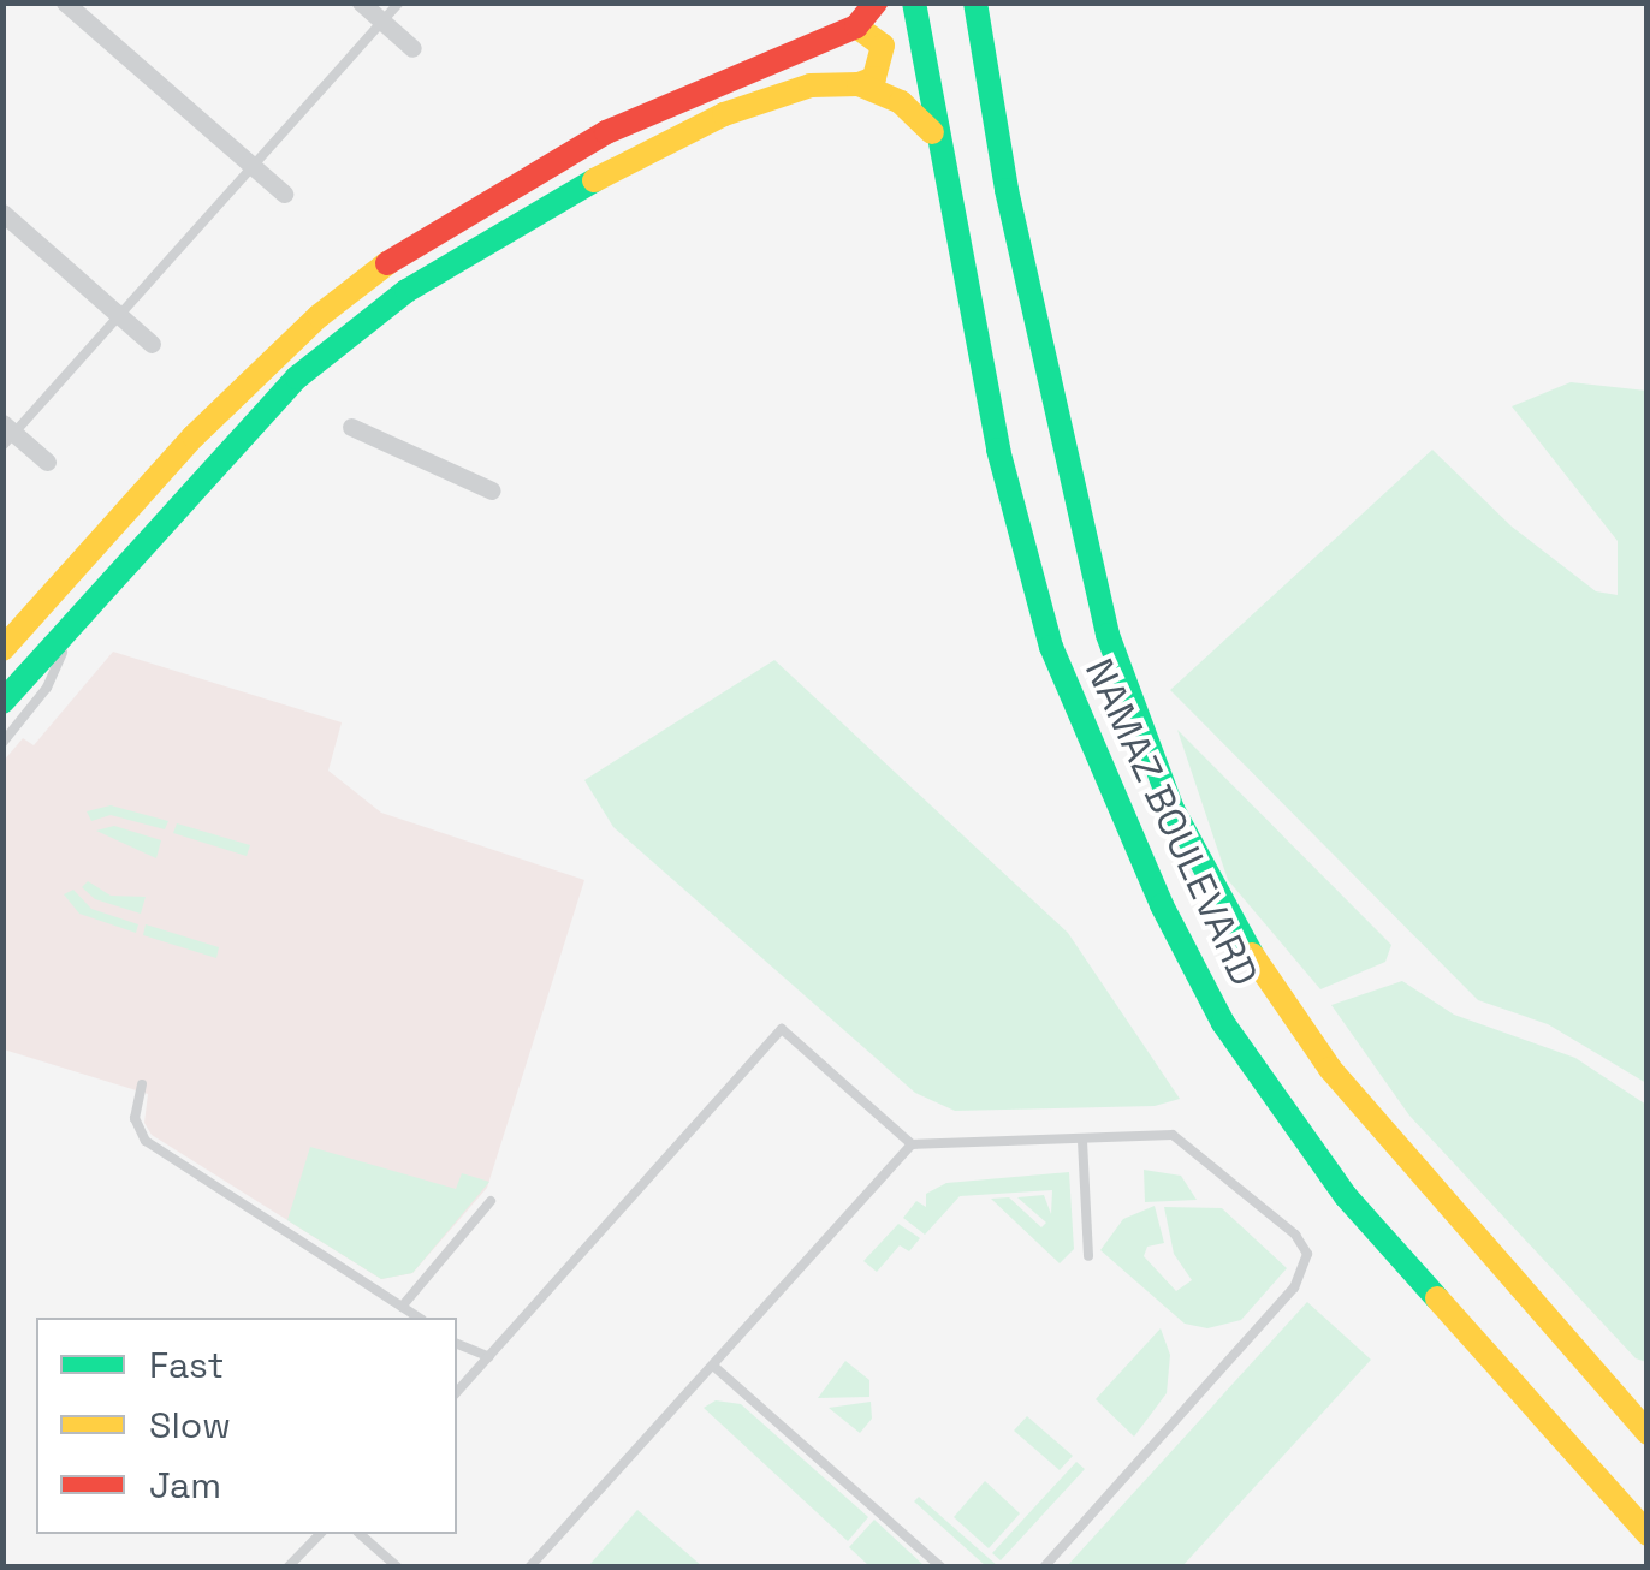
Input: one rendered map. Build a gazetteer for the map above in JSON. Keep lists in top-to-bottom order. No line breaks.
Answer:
{"streets":{"main road":["NAMAZ BOULEVARD"]},"legend":["Fast","Slow","Jam"]}
